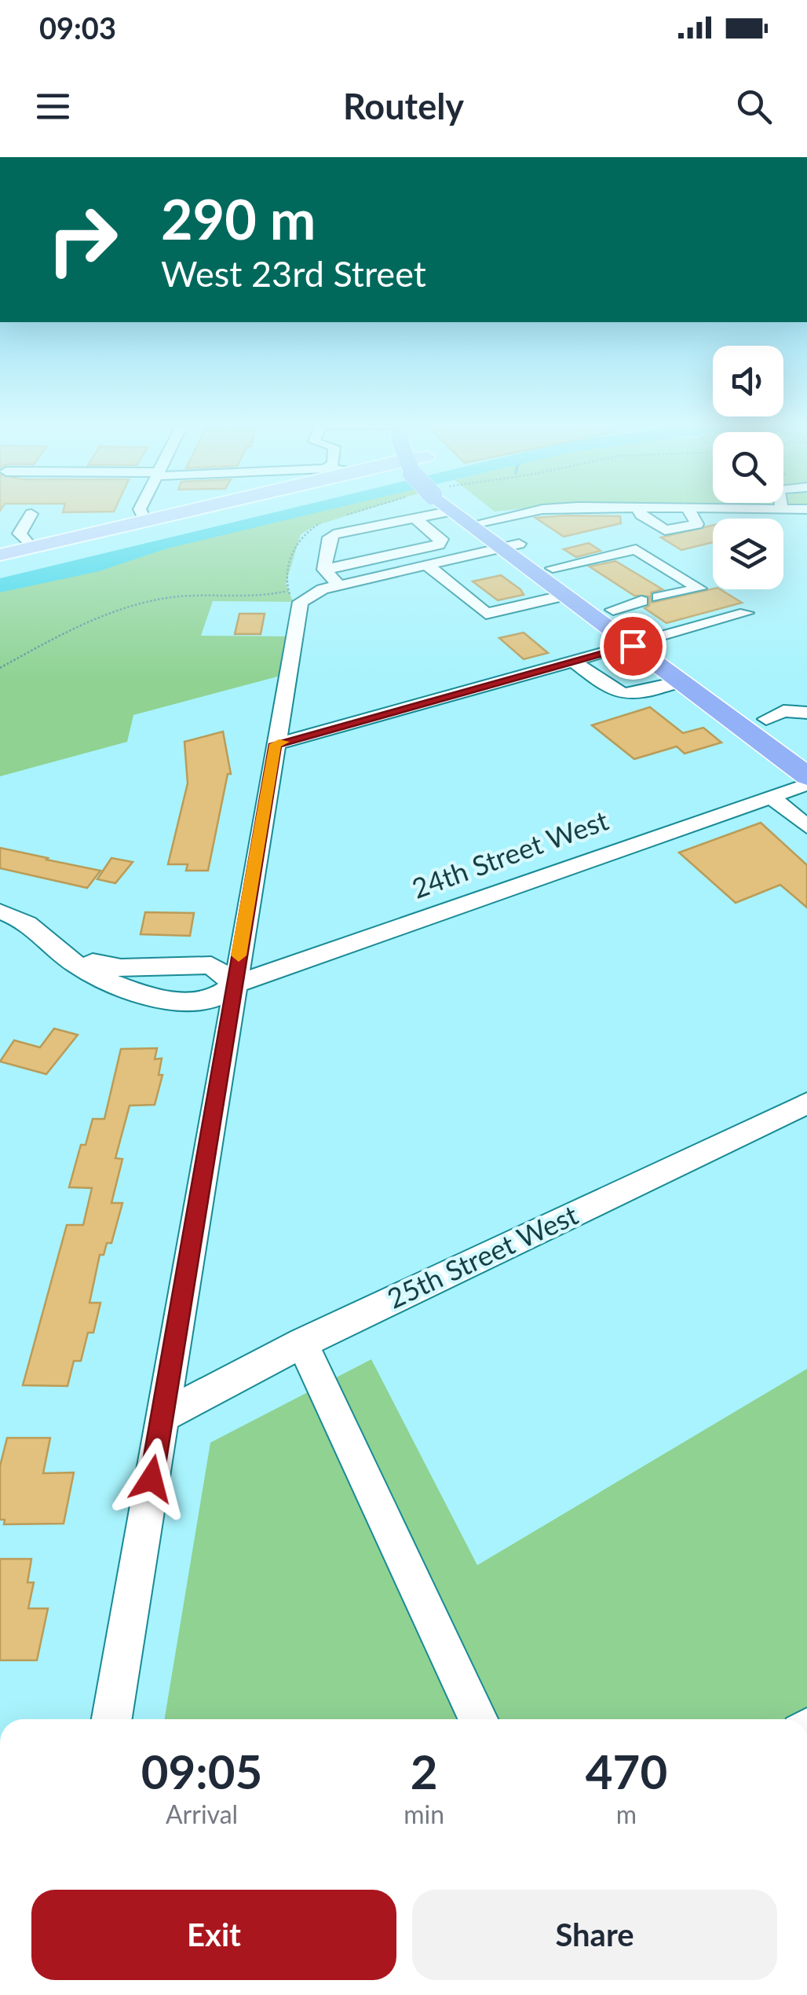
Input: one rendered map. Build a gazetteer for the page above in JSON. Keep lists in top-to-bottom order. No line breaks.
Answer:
{"streets":{"street":["24th Street West","25th Street West"]},"page":{"status":"09:03","header":"Routely","turn":["290 m","West 23rd Street"],"eta":["09:05","Arrival","2","min","470","m"],"buttons":["Exit","Share"]}}
